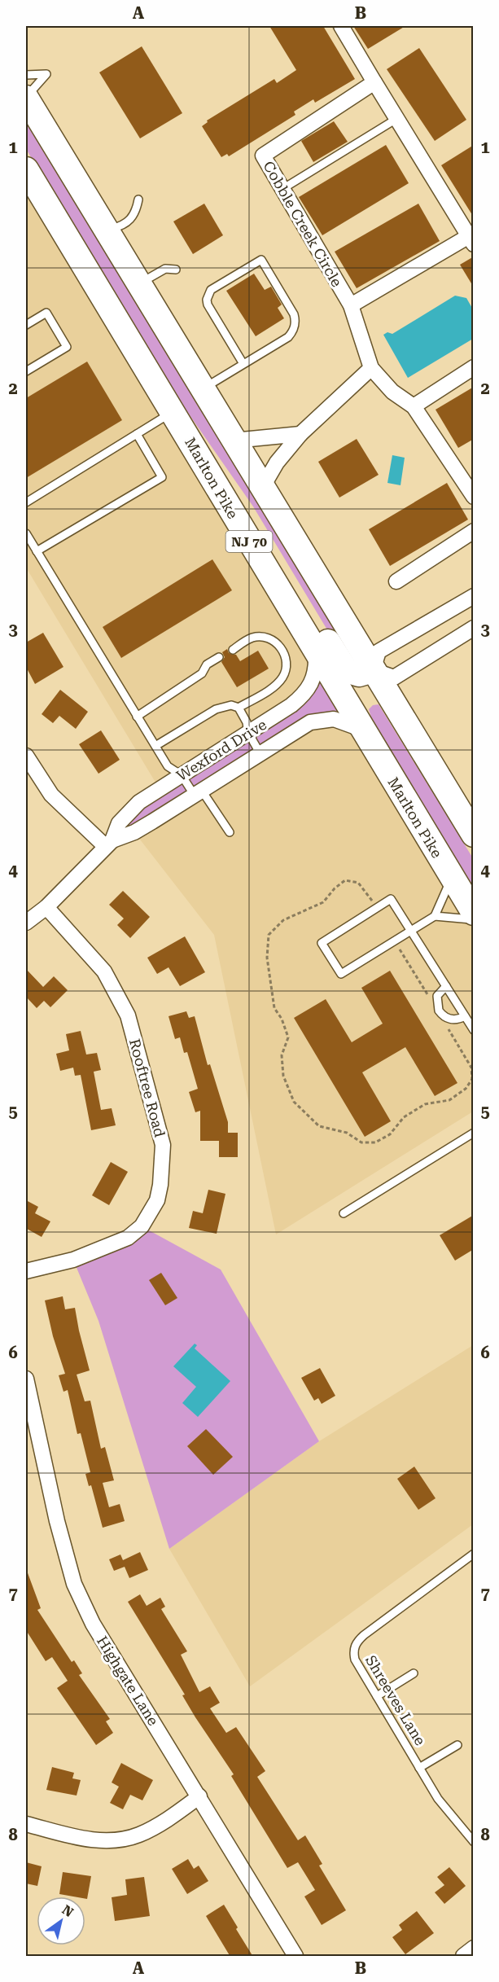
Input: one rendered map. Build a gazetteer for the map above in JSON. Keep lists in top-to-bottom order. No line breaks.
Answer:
{"streets":{"highway":["Marlton Pike","NJ 70"],"street":["Cobble Creek Circle","Wexford Drive","Rooftree Road","Highgate Lane"],"lane":["Shreeves Lane"]},"crossings":[["Marlton Pike","Wexford Drive"],["Wexford Drive","Rooftree Road"]],"north":"top right","grid":{"columns":["A","B"],"rows":["1","2","3","4","5","6","7","8"]}}
